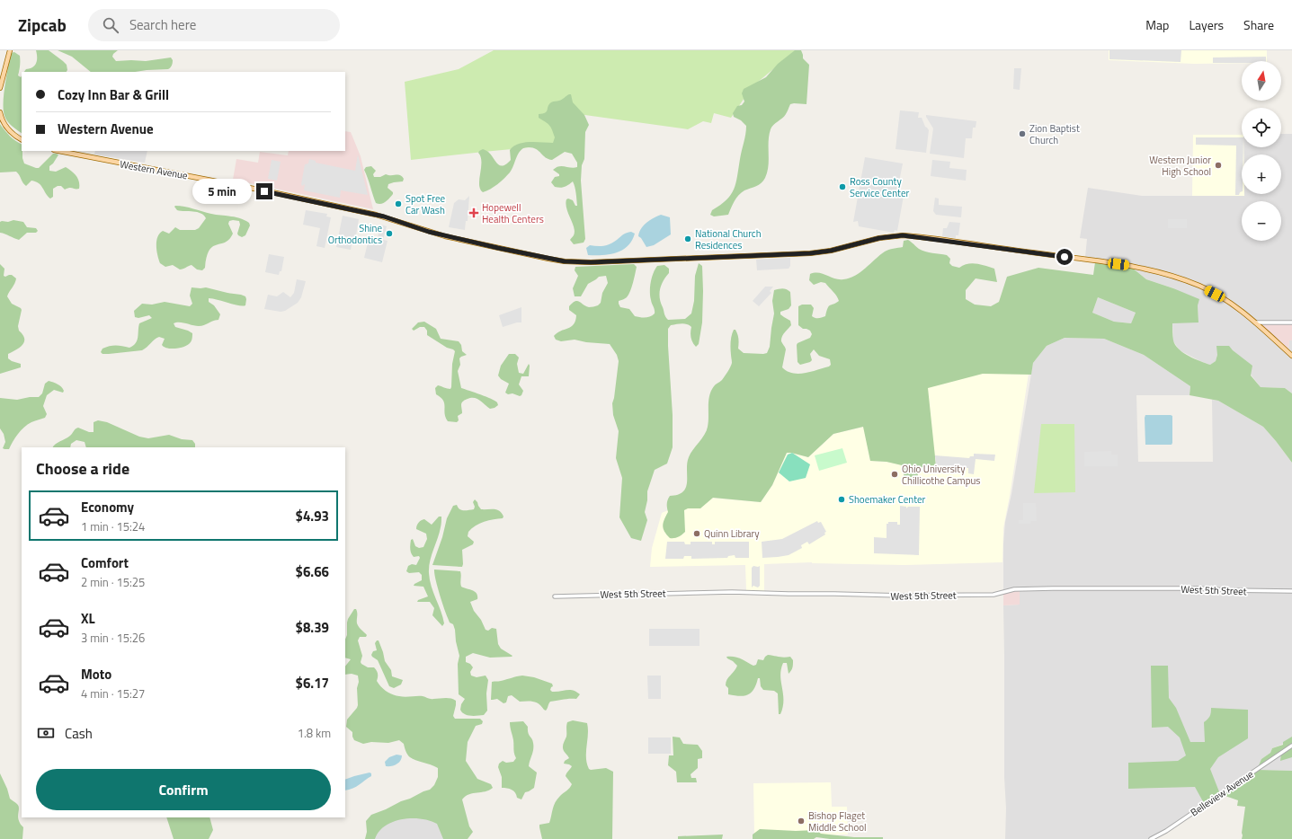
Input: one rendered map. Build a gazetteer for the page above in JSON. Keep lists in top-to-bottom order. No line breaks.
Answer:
{"streets":{"main road":["Western Avenue"],"street":["West 5th Street","Belleview Avenue"]},"places":{"other":["Zion Baptist Church","Western Junior High School","Ross County Service Center","Spot Free Car Wash","Shine Orthodontics","National Church Residences","Ohio University Chillicothe Campus","Shoemaker Center","Quinn Library","Bishop Flaget Middle School"],"health":["Hopewell Health Centers"]},"north":"top","page":{"header":"Zipcab","search":"Search here","nav":["Map","Layers","Share"],"map_buttons":["+","−"],"banner":["Cozy Inn Bar & Grill","Western Avenue"],"bubble":"5 min","heading":"Choose a ride","list":[{"name":"Economy","note":"1 min · 15:24","value":"$4.93"},{"name":"Comfort","note":"2 min · 15:25","value":"$6.66"},{"name":"XL","note":"3 min · 15:26","value":"$8.39"},{"name":"Moto","note":"4 min · 15:27","value":"$6.17"}],"pay":["Cash","1.8 km"],"buttons":"Confirm"}}
